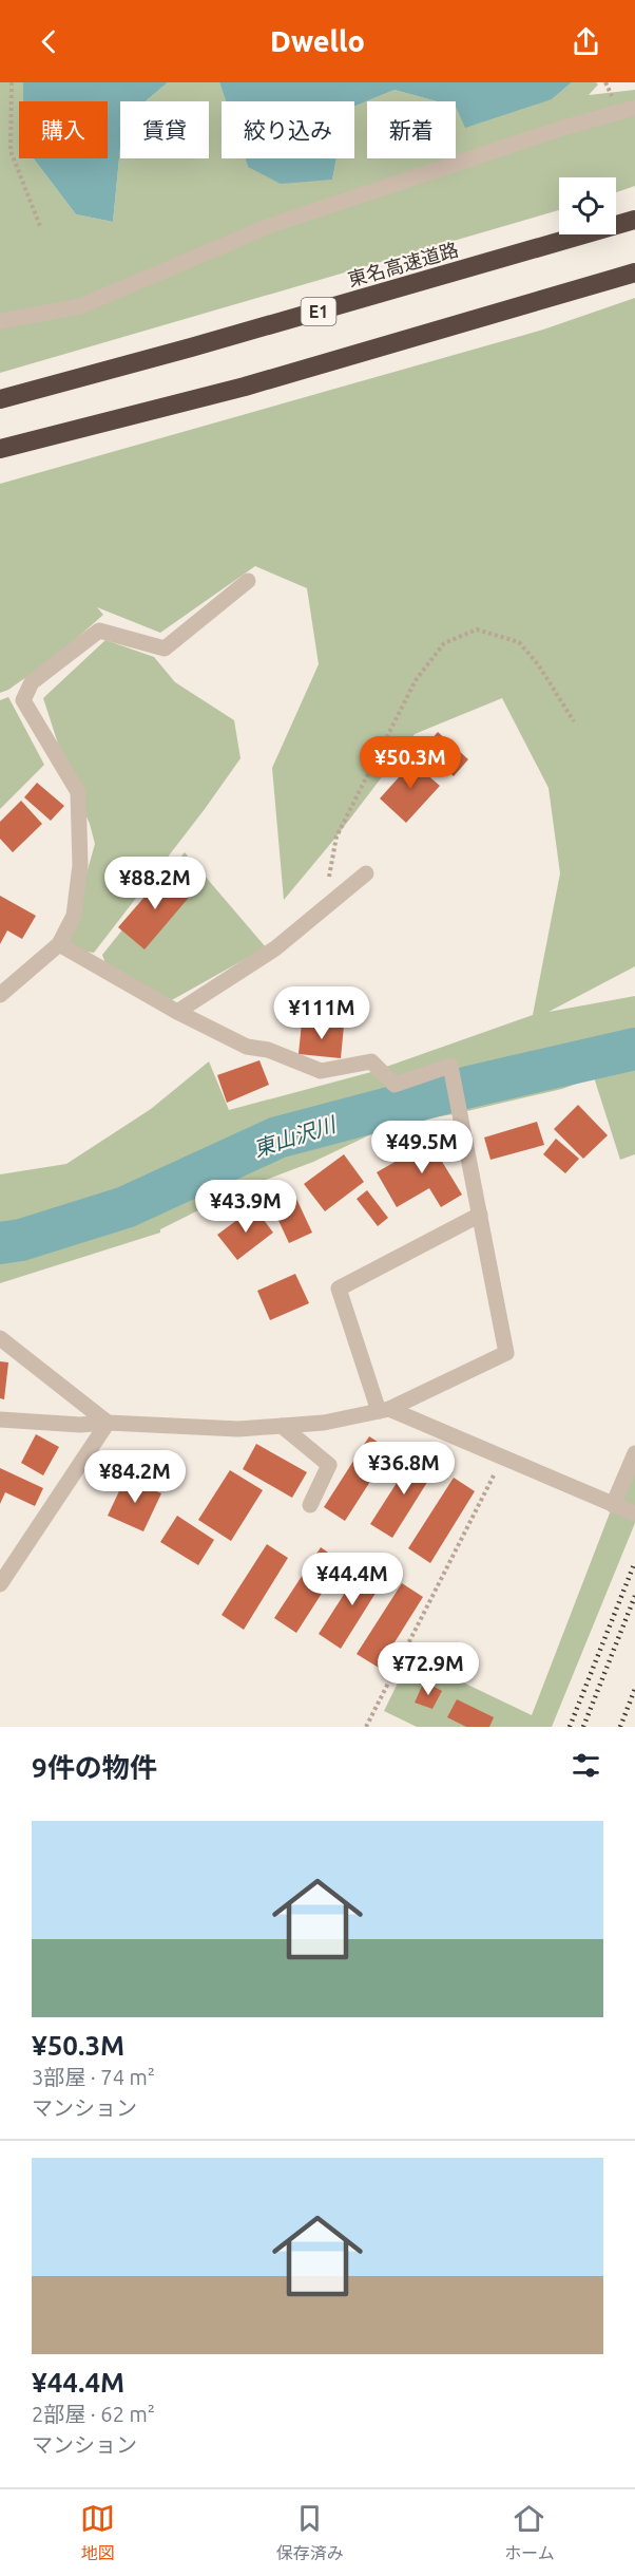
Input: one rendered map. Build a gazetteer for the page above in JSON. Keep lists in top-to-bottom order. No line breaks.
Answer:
{"streets":{"highway":["東名高速道路","E1"]},"water":["東山沢川"],"page":{"header":"Dwello","chip":["購入","賃貸","絞り込み","新着"],"price":["¥50.3M","¥88.2M","¥111M","¥49.5M","¥43.9M","¥36.8M","¥84.2M","¥44.4M","¥72.9M"],"heading":"9件の物件","list":[{"name":"¥50.3M","note":"3部屋 · 74 m² · マンション"},{"name":"¥44.4M","note":"2部屋 · 62 m² · マンション"}],"tabs":["地図","保存済み","ホーム"]}}
